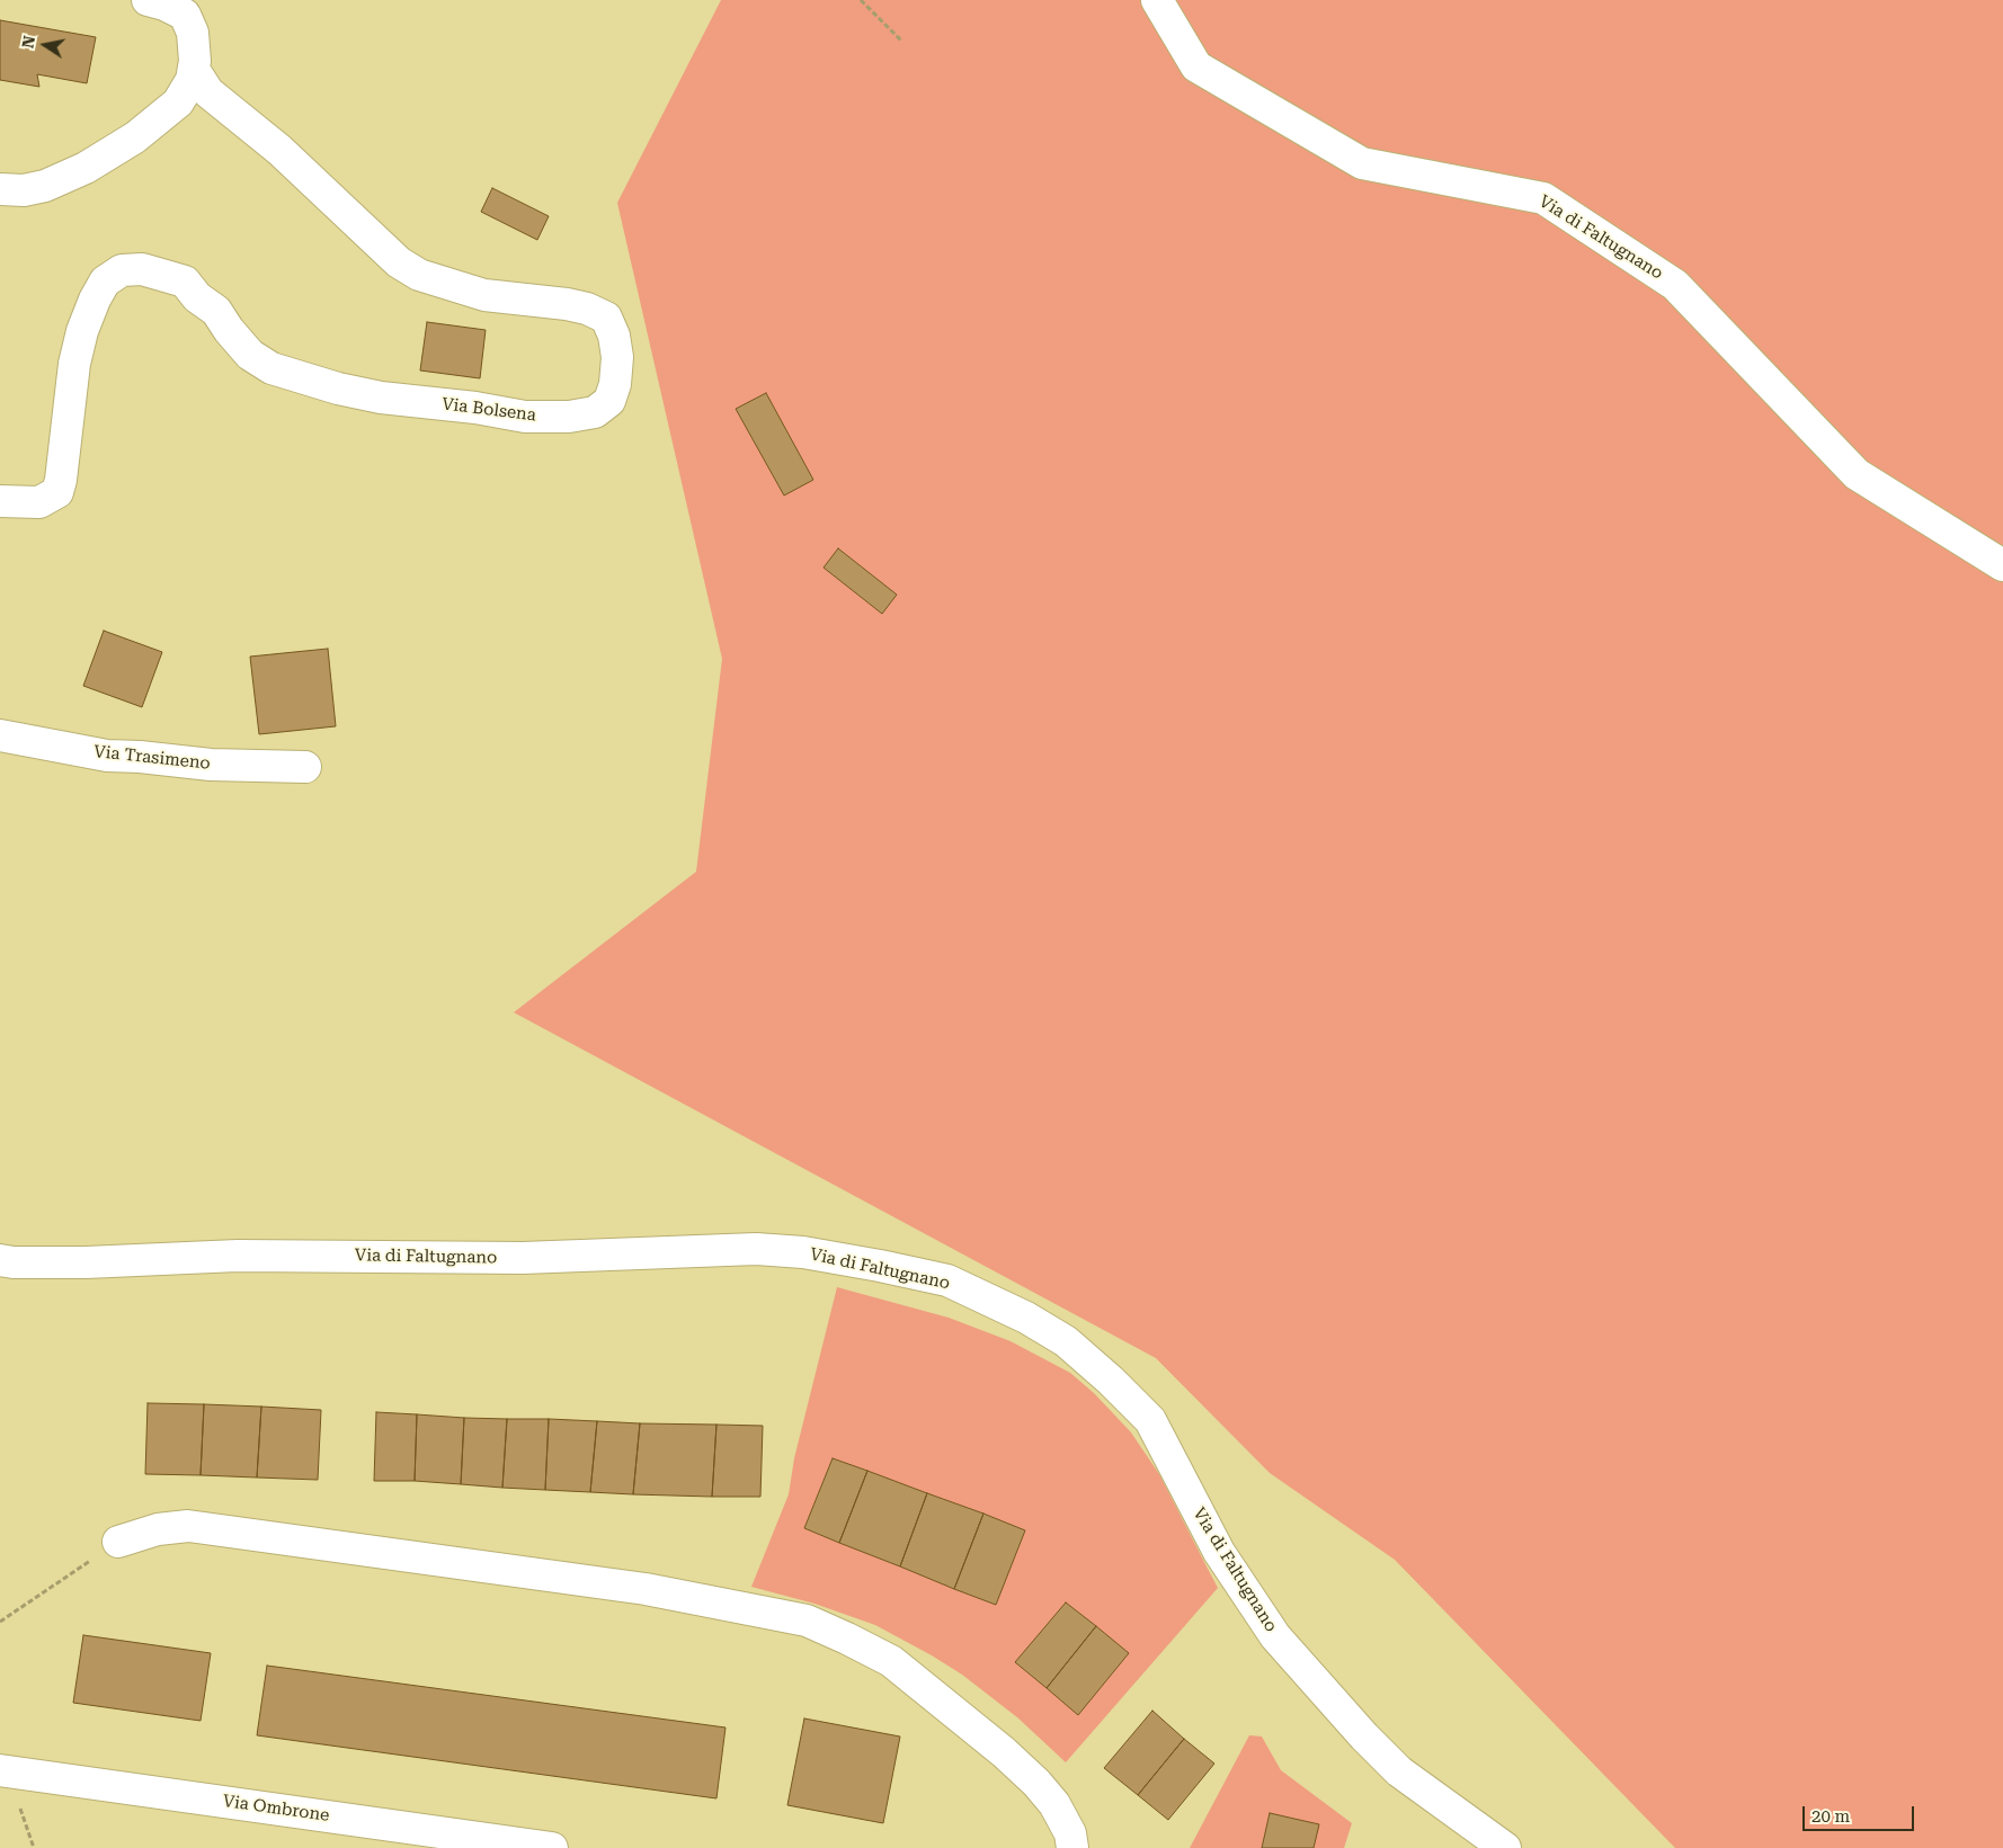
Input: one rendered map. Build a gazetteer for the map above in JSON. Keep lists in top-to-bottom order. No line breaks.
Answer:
{"streets":{"street":["Via di Faltugnano","Via Bolsena","Via Trasimeno","Via Ombrone"]},"scale_bar":"20 m","north":"left"}
